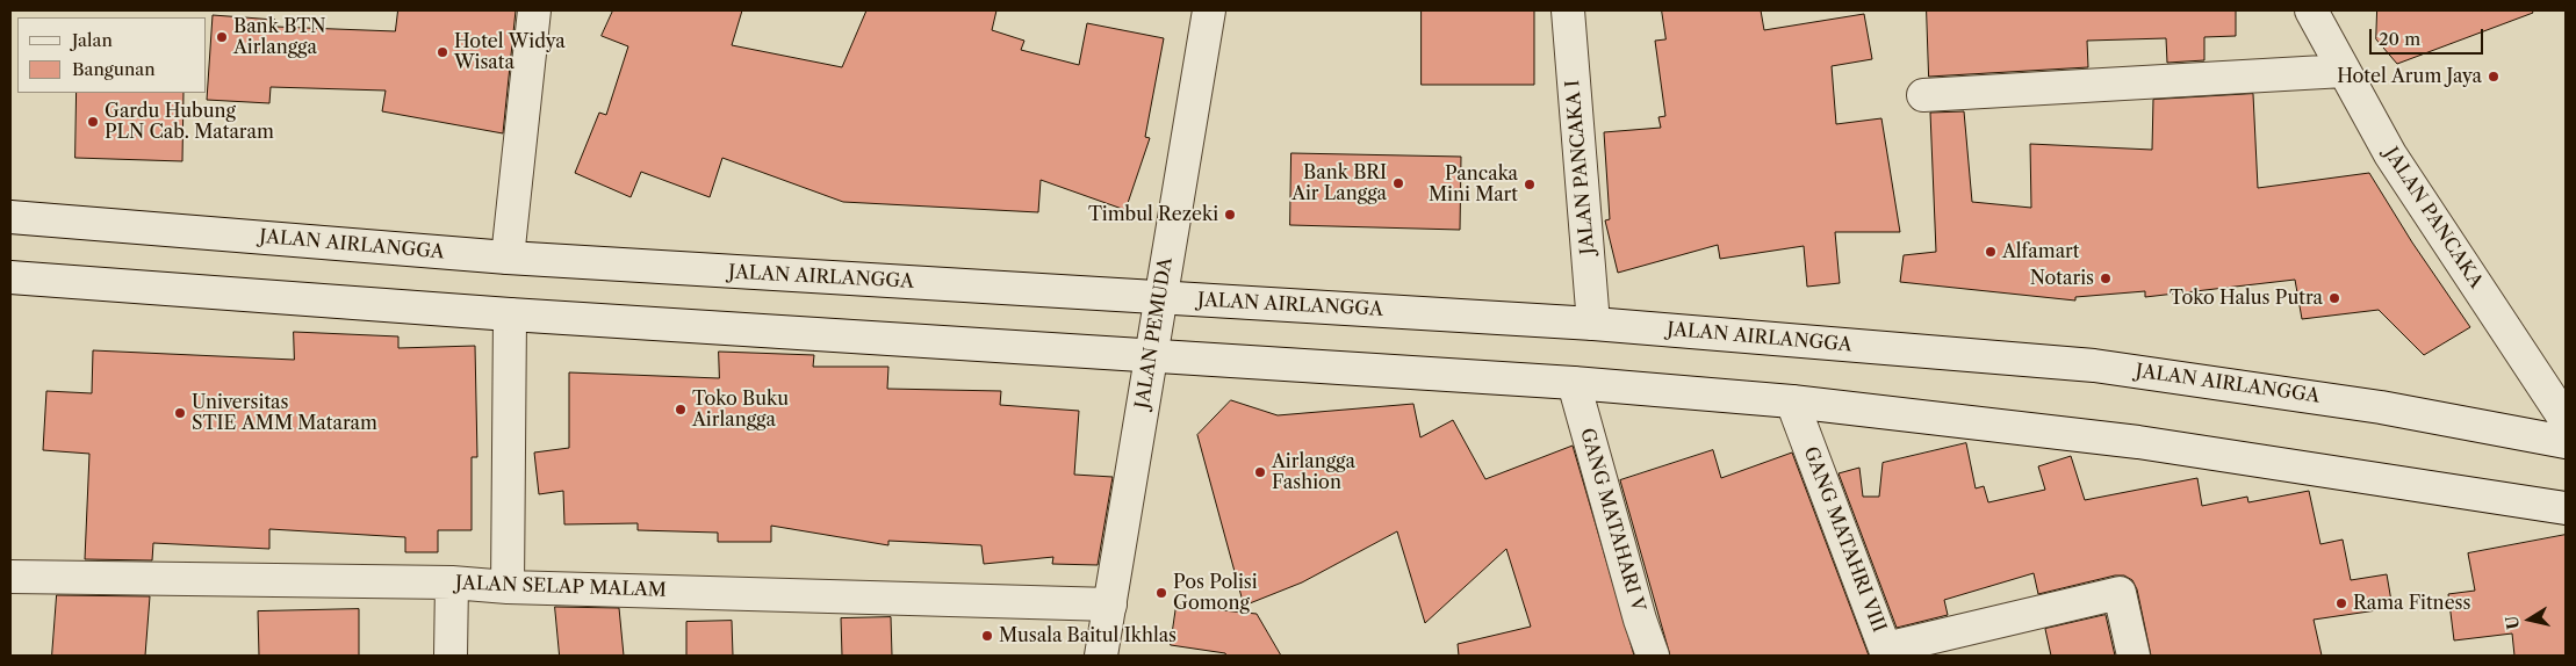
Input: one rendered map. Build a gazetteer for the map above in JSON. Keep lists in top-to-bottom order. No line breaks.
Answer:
{"streets":{"main road":["JALAN PANCAKA I","JALAN PANCAKA","JALAN AIRLANGGA","JALAN PEMUDA","GANG MATAHARI V","GANG MATAHRI VIII","JALAN SELAP MALAM"]},"crossings":[["JALAN PANCAKA I","JALAN AIRLANGGA"],["JALAN AIRLANGGA","JALAN PEMUDA"],["JALAN PEMUDA","JALAN SELAP MALAM"]],"places":["Bank BTN Airlangga","Hotel Widya Wisata","Hotel Arum Jaya","Gardu Hubung PLN Cab. Mataram","Bank BRI Air Langga","Pancaka Mini Mart","Timbul Rezeki","Alfamart","Notaris","Toko Halus Putra","Toko Buku Airlangga","Universitas STIE AMM Mataram","Airlangga Fashion","Pos Polisi Gomong","Rama Fitness","Musala Baitul Ikhlas"],"legend":["Jalan","Bangunan"],"scale_bar":"20 m","north":"left"}
